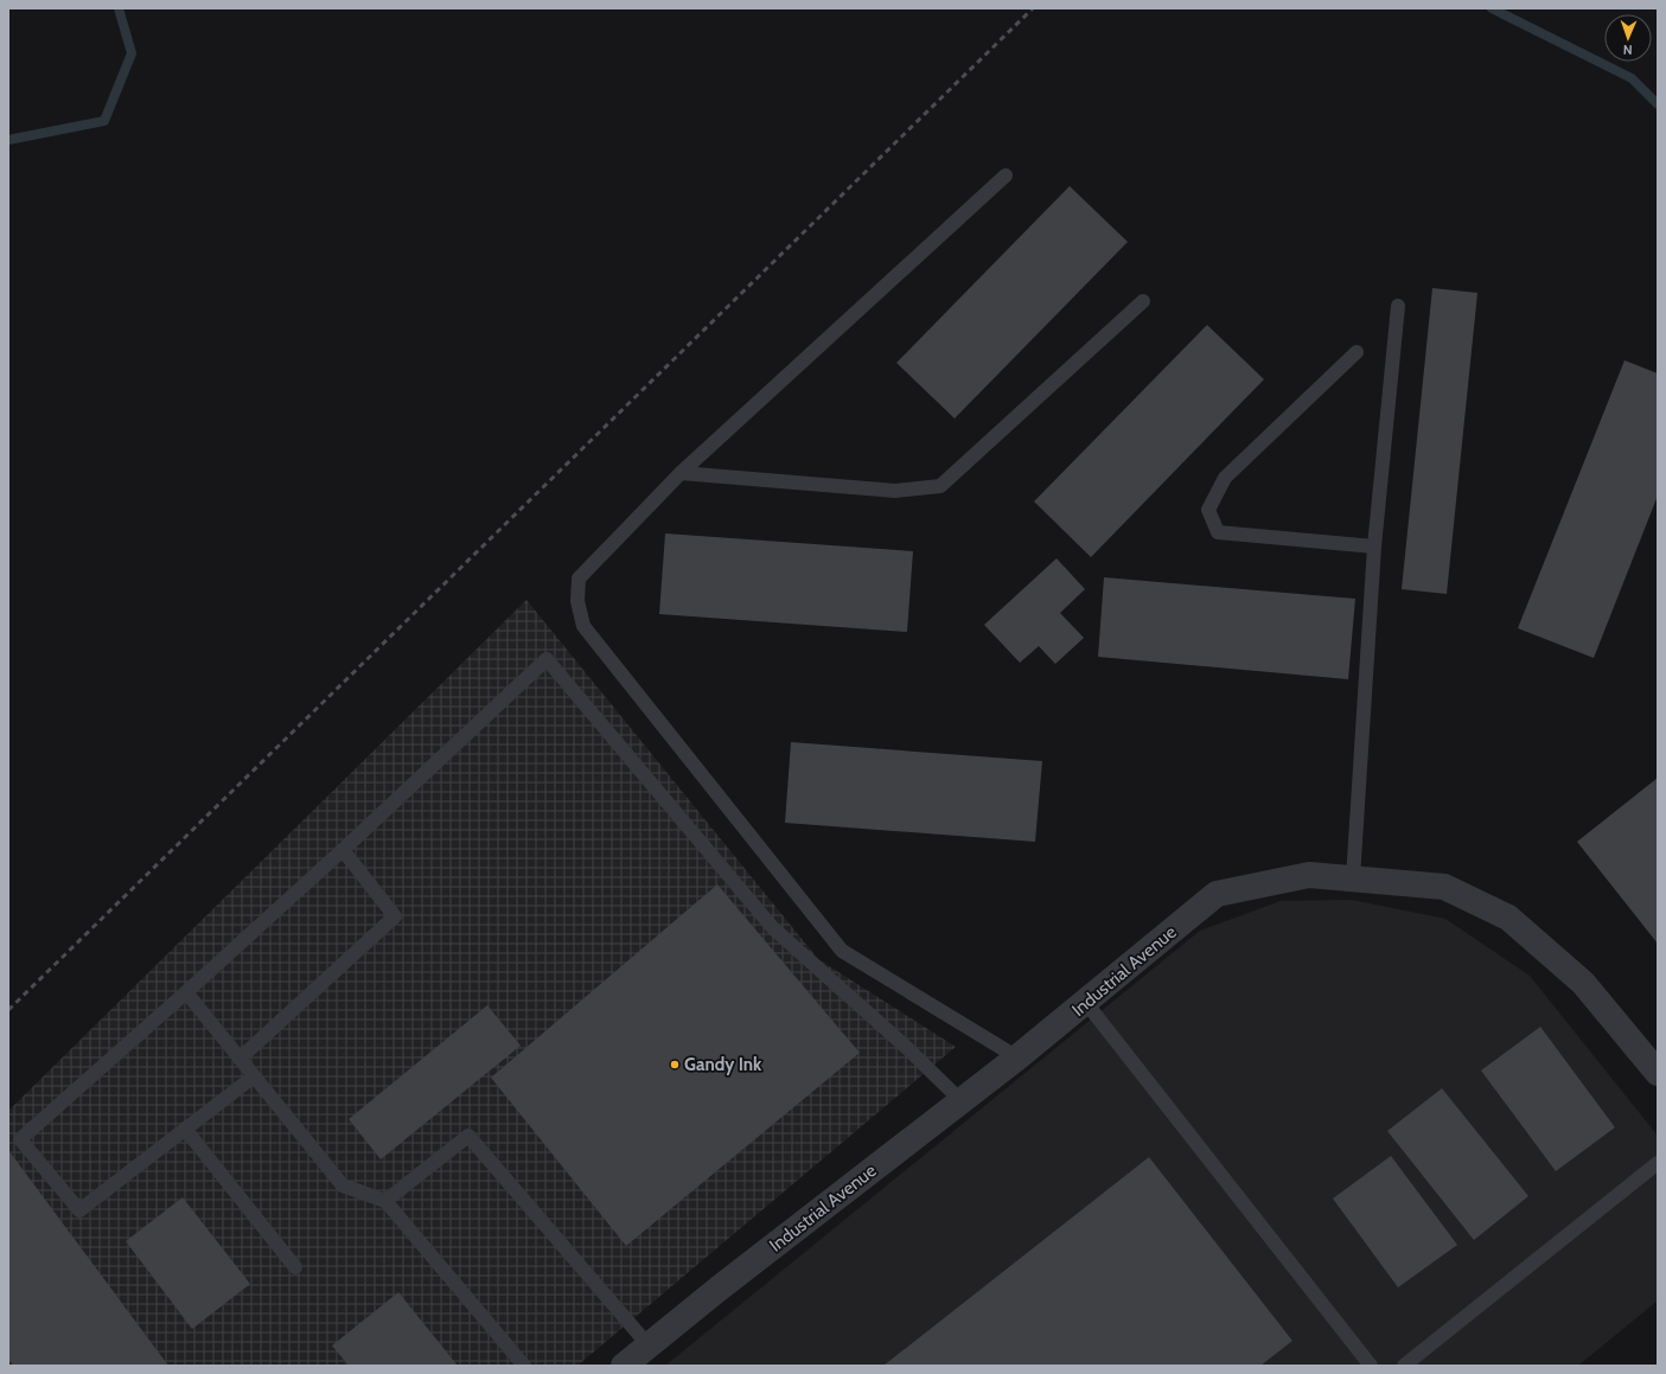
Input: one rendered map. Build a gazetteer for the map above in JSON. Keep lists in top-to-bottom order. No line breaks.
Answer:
{"streets":{"street":["Industrial Avenue"]},"places":["Gandy Ink"],"north":"bottom"}
